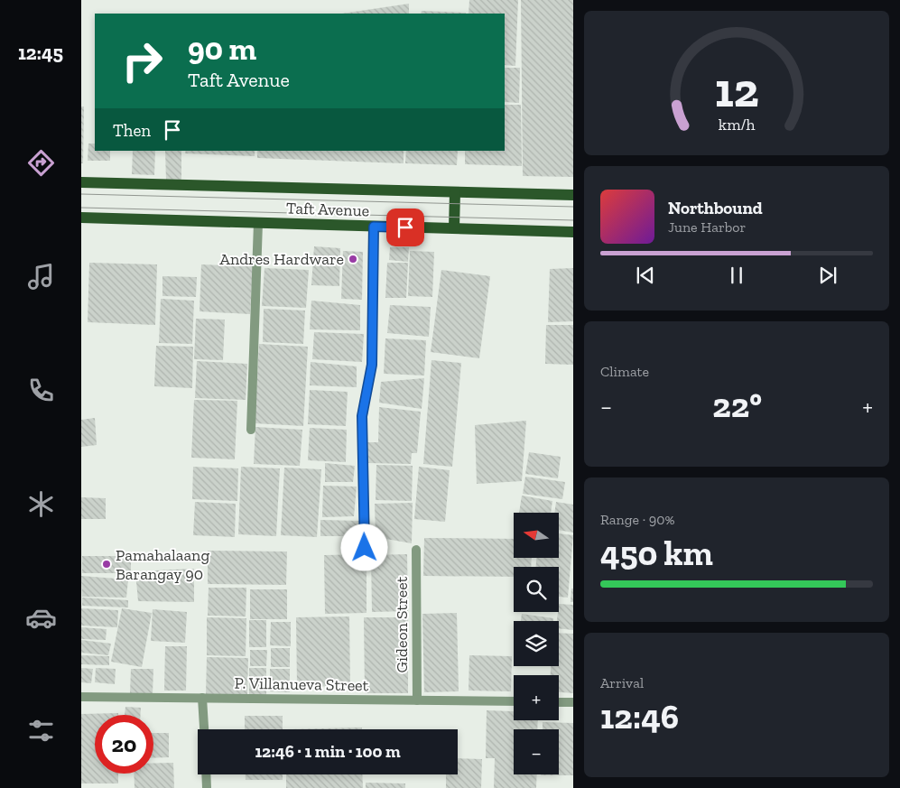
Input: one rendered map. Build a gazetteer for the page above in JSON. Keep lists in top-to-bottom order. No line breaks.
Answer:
{"streets":{"main road":["Taft Avenue"],"street":["Gideon Street","P. Villanueva Street"]},"crossings":[["Gideon Street","P. Villanueva Street"]],"places":["Andres Hardware","Pamahalaang Barangay 90"],"north":"left","page":{"tabs":"12:45","turn":["90 m","Taft Avenue"],"then":"Then","song":["Northbound","June Harbor"],"tile":["Climate",["Range · 90%","450 km"],["Arrival","12:46"]],"heat":["−","22°","+"],"map_buttons":["+","−"],"limit":"20","trip":"12:46 · 1 min · 100 m","gauge":["12","km/h"]}}
